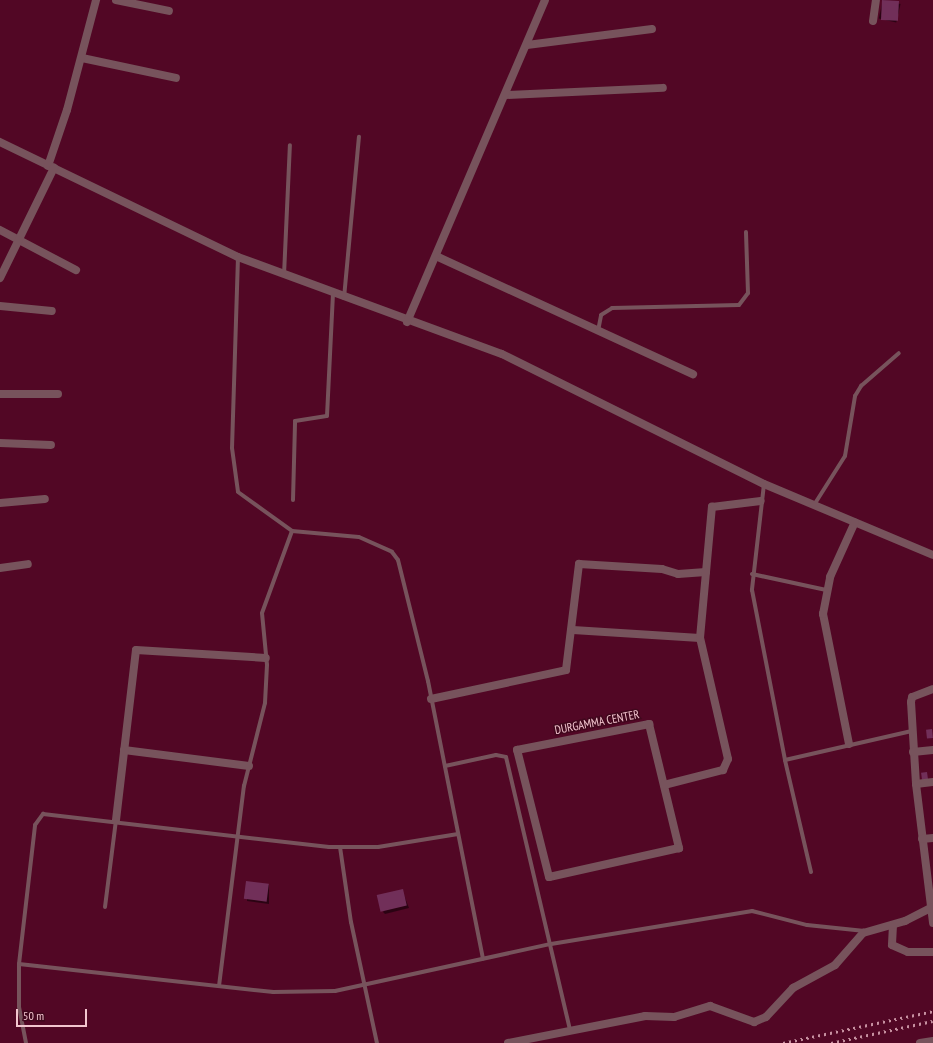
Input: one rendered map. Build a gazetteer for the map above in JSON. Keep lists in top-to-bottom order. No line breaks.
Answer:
{"streets":{"street":["DURGAMMA CENTER"]},"scale_bar":"50 m"}
